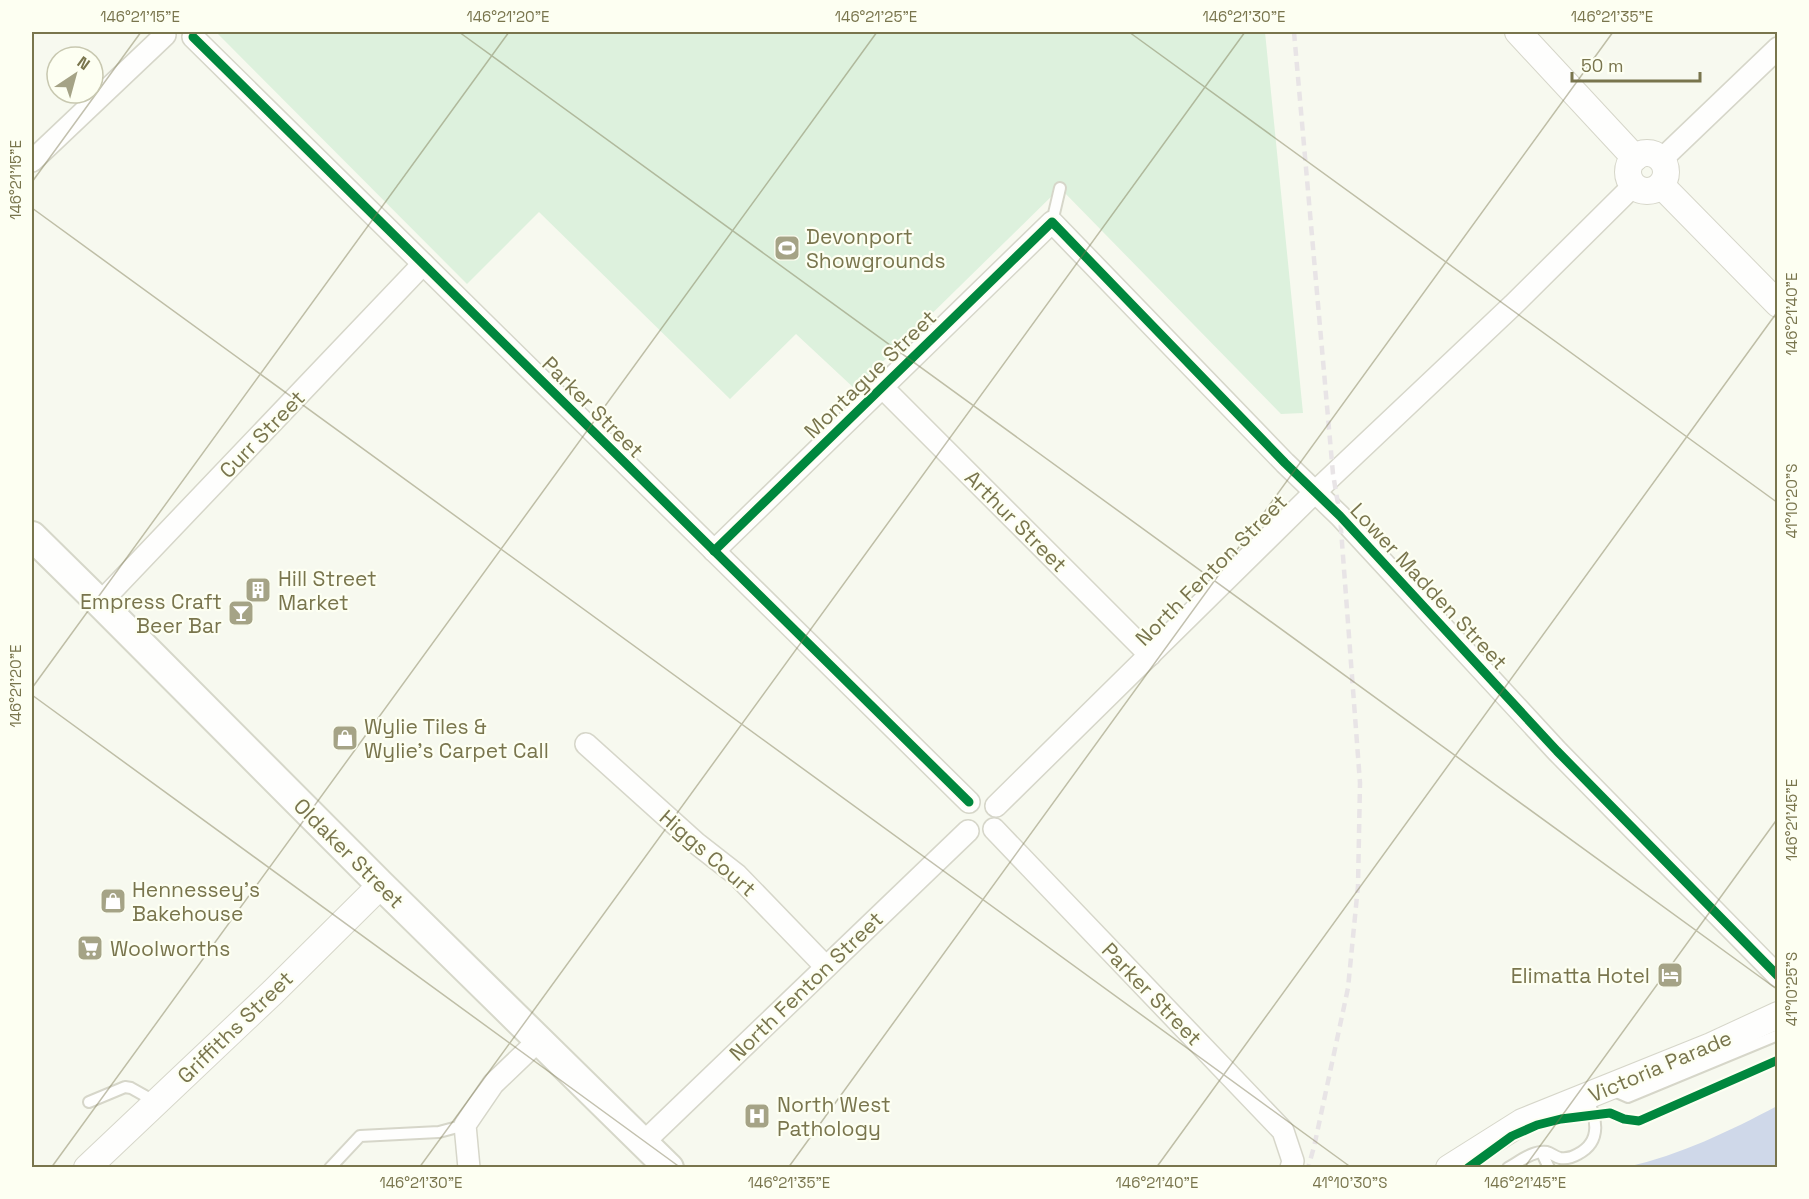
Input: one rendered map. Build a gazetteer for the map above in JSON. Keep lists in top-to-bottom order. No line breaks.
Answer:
{"streets":{"main road":["Oldaker Street"],"street":["Montague Street","Parker Street","Curr Street","Arthur Street","North Fenton Street","Lower Madden Street","Higgs Court","Griffiths Street","Victoria Parade"]},"crossings":[["Montague Street","Parker Street"],["Montague Street","Arthur Street"],["Montague Street","Lower Madden Street"],["Parker Street","Curr Street"],["Parker Street","North Fenton Street"],["Curr Street","Oldaker Street"],["Arthur Street","North Fenton Street"],["North Fenton Street","Lower Madden Street"],["North Fenton Street","Oldaker Street"],["North Fenton Street","Higgs Court"],["Oldaker Street","Griffiths Street"]],"places":{"sports":["Devonport Showgrounds"],"building":["Hill Street Market"],"bar":["Empress Craft Beer Bar"],"shop":["Wylie Tiles & Wylie's Carpet Call","Hennessey's Bakehouse"],"supermarket":["Woolworths"],"hotel":["Elimatta Hotel"],"hospital":["North West Pathology"]},"scale_bar":"50 m","north":"top right","coordinates":["146°21'15\"E","146°21'20\"E","146°21'25\"E","146°21'30\"E","146°21'35\"E","146°21'40\"E","41°10'20\"S","146°21'45\"E","41°10'25\"S","41°10'30\"S"]}
